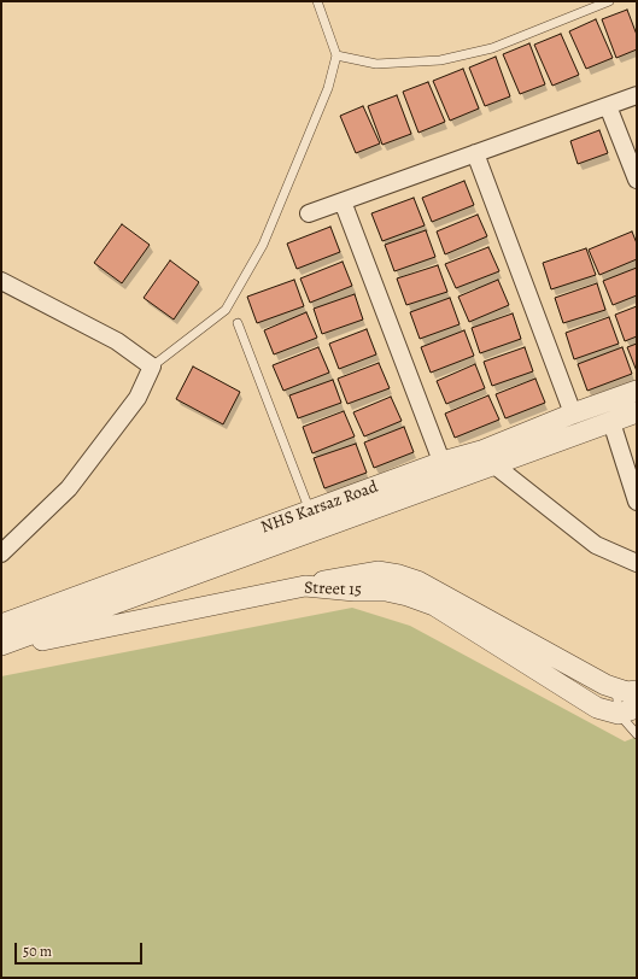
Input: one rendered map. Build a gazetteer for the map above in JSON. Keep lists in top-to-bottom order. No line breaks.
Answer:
{"streets":{"street":["NHS Karsaz Road","Street 15"]},"crossings":[["NHS Karsaz Road","Street 15"]],"scale_bar":"50 m"}
